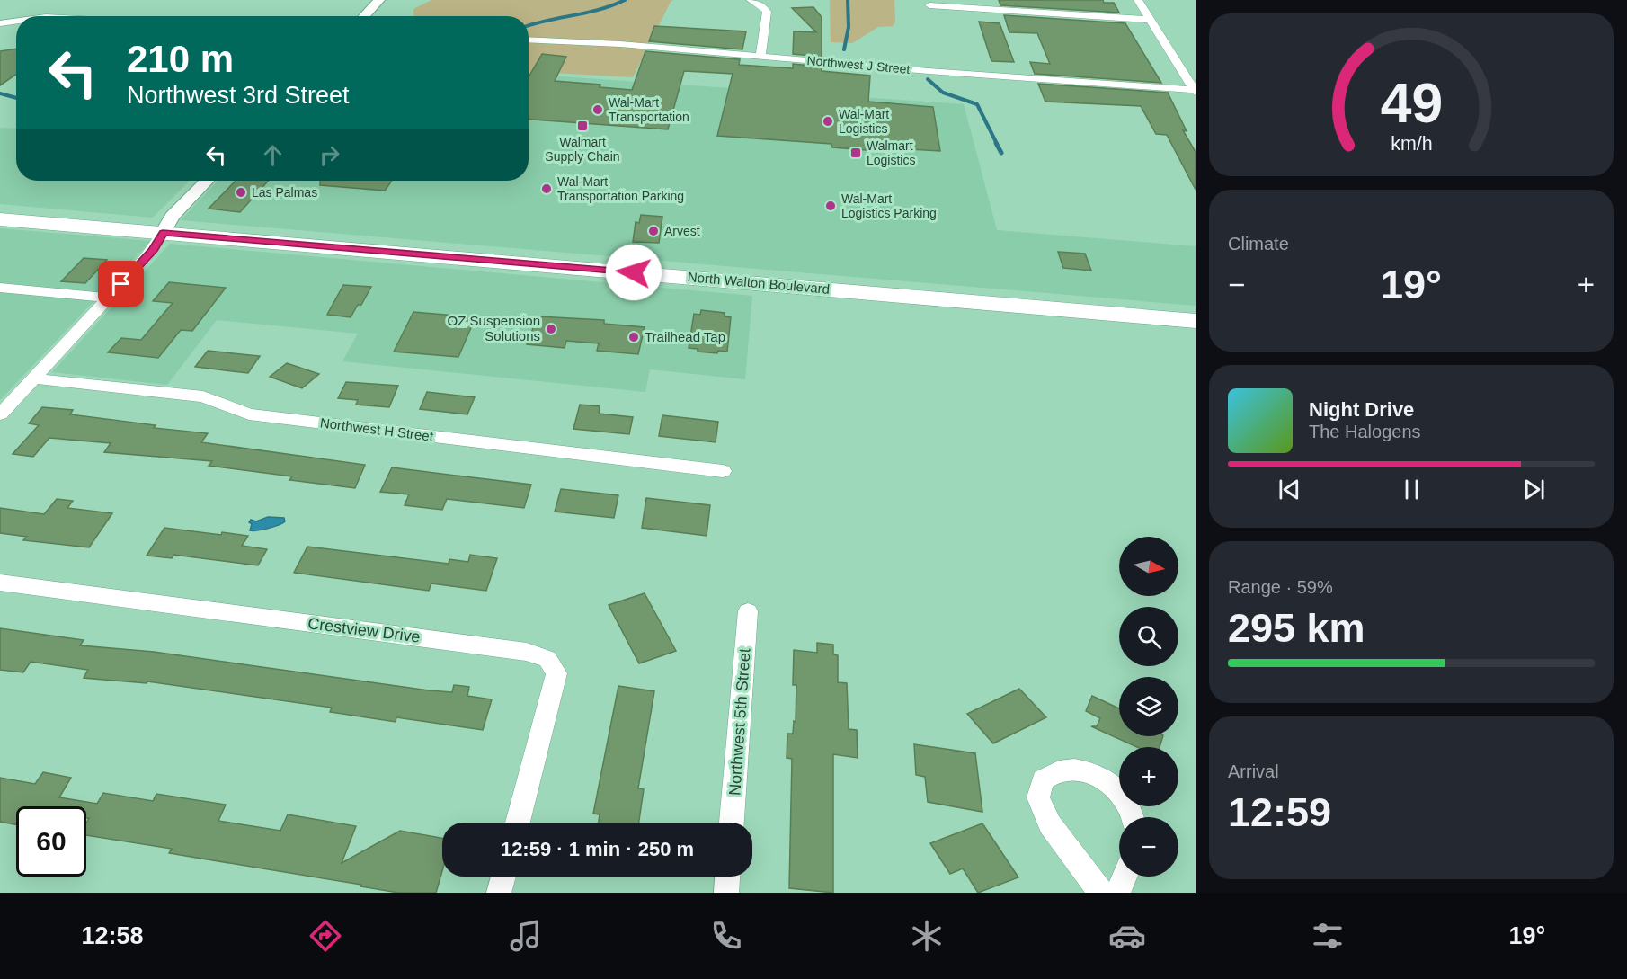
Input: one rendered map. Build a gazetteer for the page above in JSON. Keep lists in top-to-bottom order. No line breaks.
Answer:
{"streets":{"main road":["North Walton Boulevard"],"street":["Northwest J Street","Northwest H Street","Crestview Drive","Northwest 5th Street"]},"places":{"other":["Wal-Mart Transportation","Wal-Mart Logistics","Wal-Mart Transportation Parking","Las Palmas","Wal-Mart Logistics Parking","Arvest","OZ Suspension Solutions","Trailhead Tap"],"transit":["Walmart Supply Chain","Walmart Logistics"]},"north":"right","page":{"turn":["210 m","Northwest 3rd Street"],"tile":["Climate",["Range · 59%","295 km"],["Arrival","12:59"]],"heat":["−","19°","+"],"song":["Night Drive","The Halogens"],"map_buttons":["+","−"],"limit":"60","trip":"12:59 · 1 min · 250 m","tabs":["12:58","19°"],"gauge":["49","km/h"]}}
